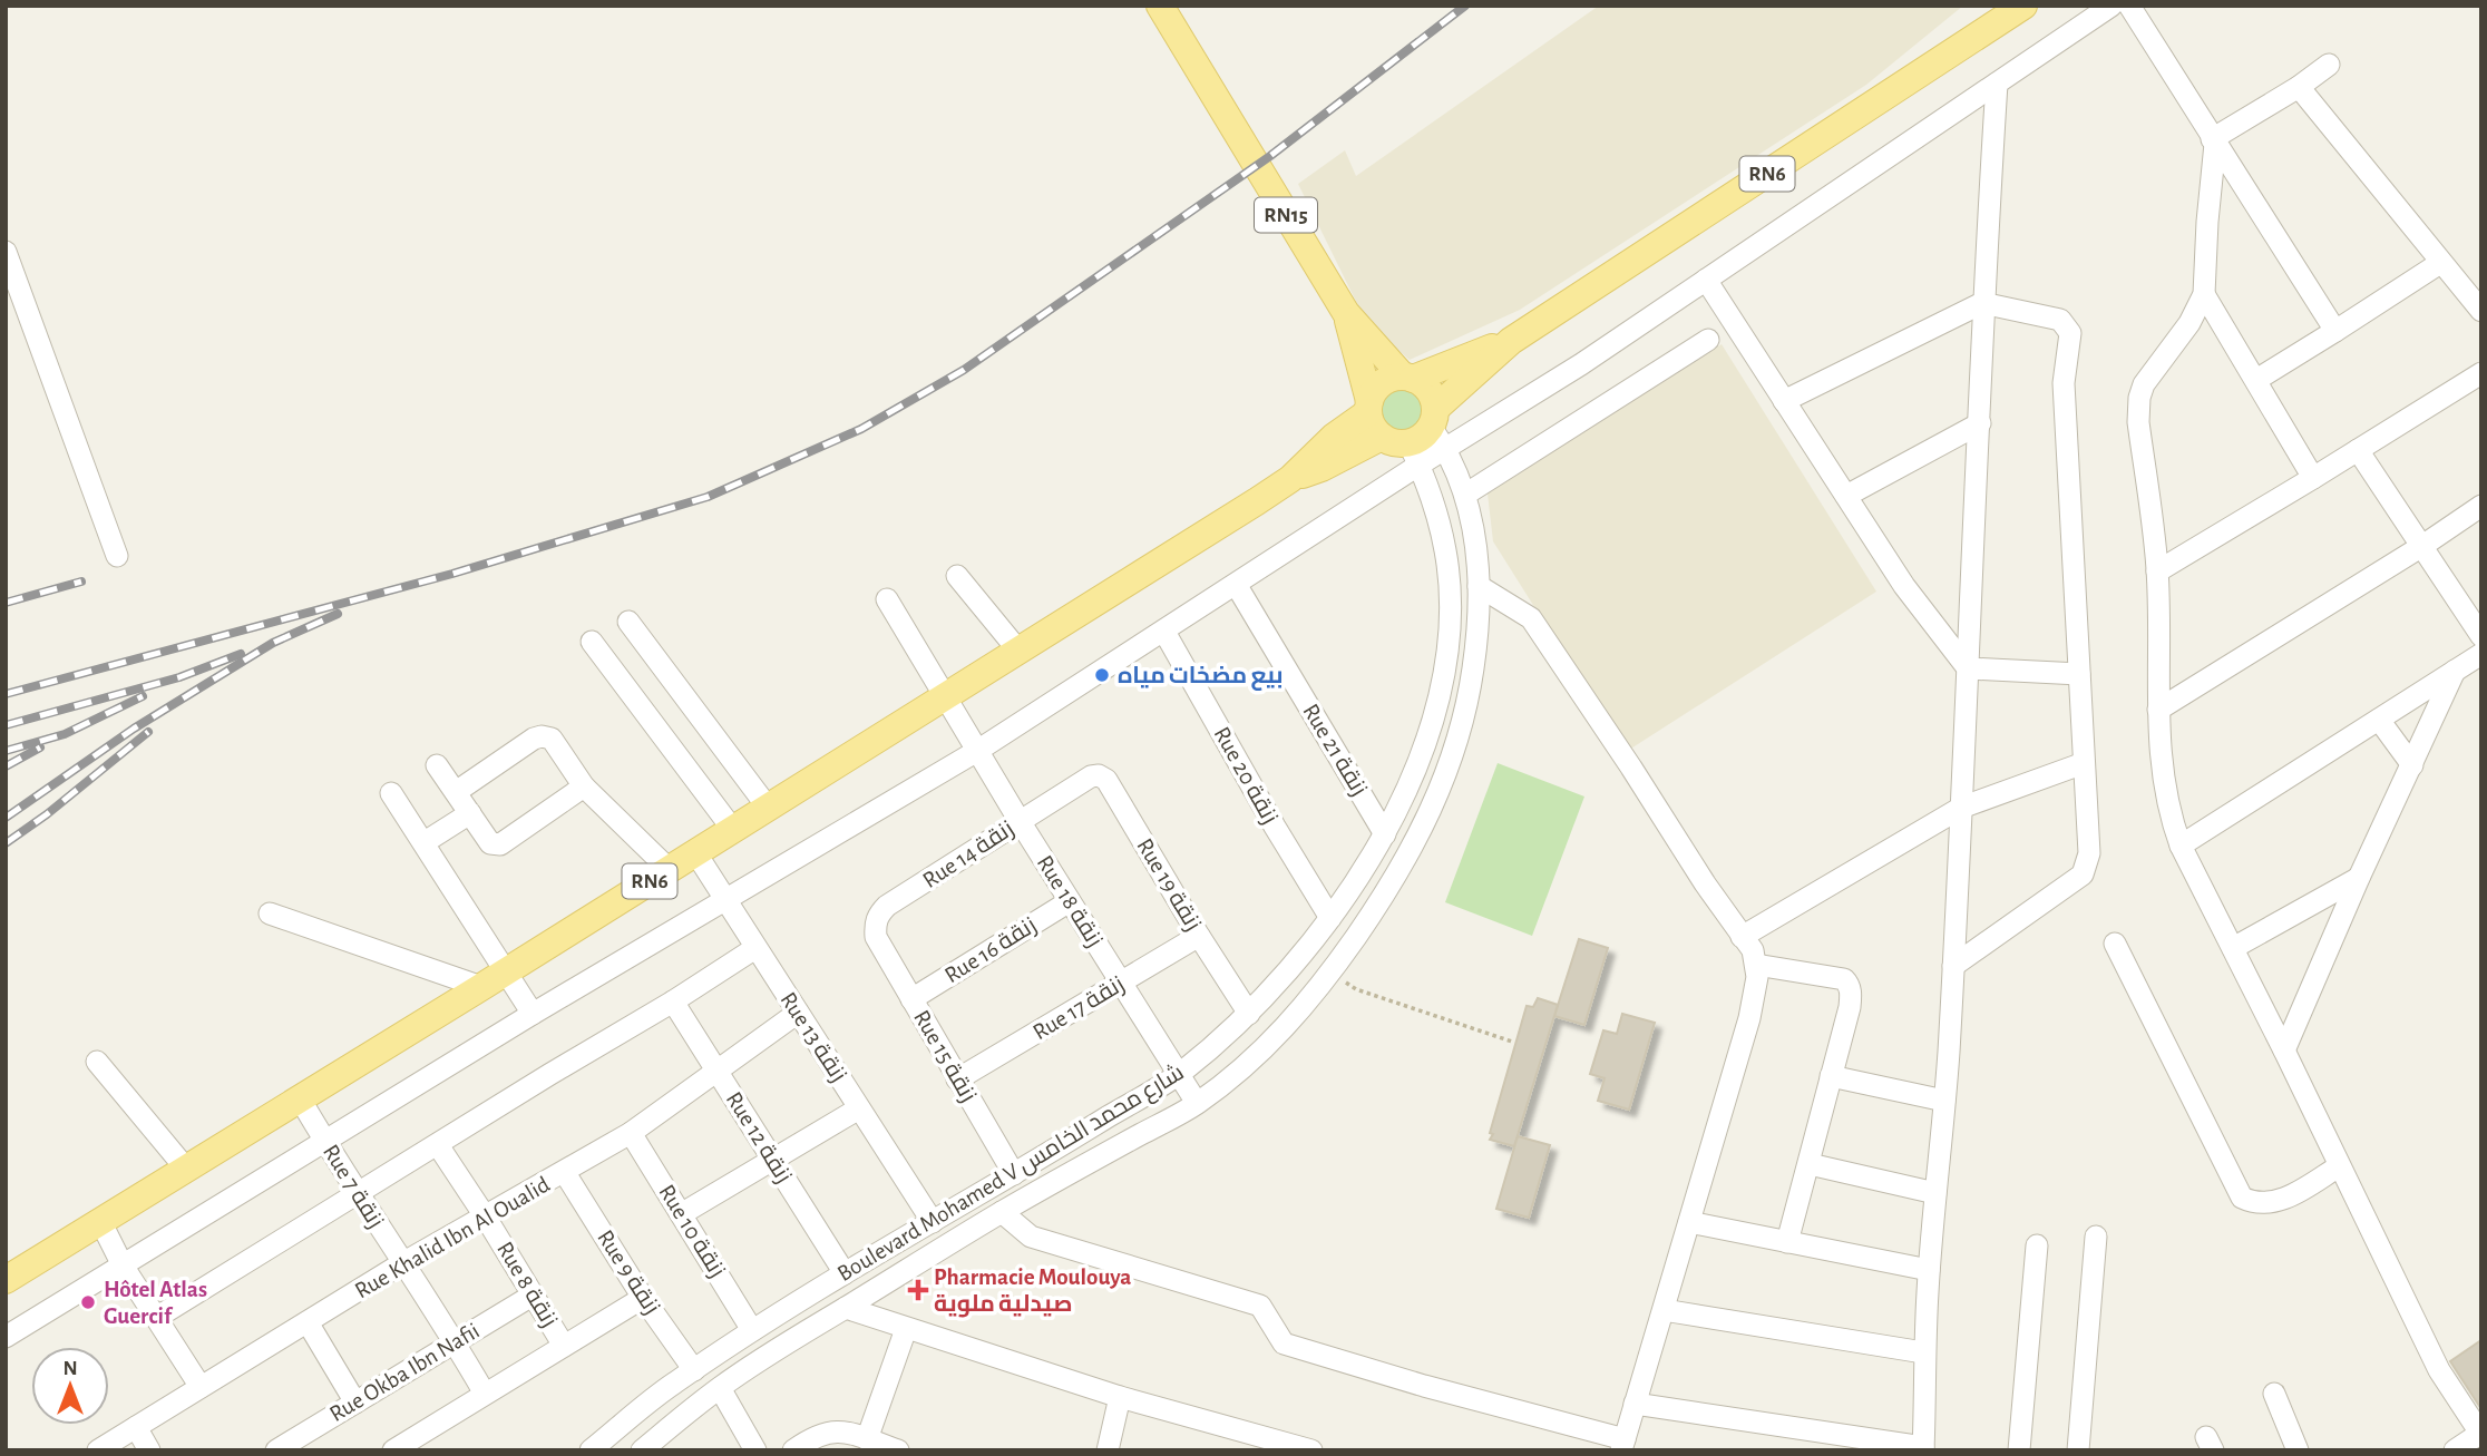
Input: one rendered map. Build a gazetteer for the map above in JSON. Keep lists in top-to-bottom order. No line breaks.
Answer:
{"streets":{"main road":["RN6","RN15"],"street":["Rue 21 زنقة","Rue 20 زنقة","Rue 14 زنقة","Rue 19 زنقة","Rue 18 زنقة","Rue 16 زنقة","Rue 17 زنقة","Rue 13 زنقة","Rue 15 زنقة","Rue 12 زنقة","Boulevard Mohamed V شارع محمد الخامس","Rue 7 زنقة","Rue 10 زنقة","Rue Khalid Ibn Al Oualid","Rue 9 زنقة","Rue 8 زنقة","Rue Okba Ibn Nafii"]},"crossings":[["RN6","RN15"],["RN6","Rue 18 زنقة"],["RN6","Rue 13 زنقة"],["RN6","Boulevard Mohamed V شارع محمد الخامس"],["RN6","Rue 7 زنقة"],["RN15","Boulevard Mohamed V شارع محمد الخامس"],["Rue 21 زنقة","Boulevard Mohamed V شارع محمد الخامس"],["Rue 20 زنقة","Boulevard Mohamed V شارع محمد الخامس"],["Rue 14 زنقة","Rue 19 زنقة"],["Rue 14 زنقة","Rue 18 زنقة"],["Rue 14 زنقة","Rue 15 زنقة"],["Rue 19 زنقة","Rue 17 زنقة"],["Rue 19 زنقة","Boulevard Mohamed V شارع محمد الخامس"],["Rue 18 زنقة","Rue 16 زنقة"],["Rue 18 زنقة","Rue 17 زنقة"],["Rue 18 زنقة","Boulevard Mohamed V شارع محمد الخامس"],["Rue 16 زنقة","Rue 15 زنقة"],["Rue 17 زنقة","Rue 15 زنقة"],["Rue 13 زنقة","Boulevard Mohamed V شارع محمد الخامس"],["Rue 13 زنقة","Rue Khalid Ibn Al Oualid"],["Rue 15 زنقة","Boulevard Mohamed V شارع محمد الخامس"],["Rue 12 زنقة","Boulevard Mohamed V شارع محمد الخامس"],["Rue 12 زنقة","Rue Khalid Ibn Al Oualid"],["Boulevard Mohamed V شارع محمد الخامس","Rue 10 زنقة"],["Boulevard Mohamed V شارع محمد الخامس","Rue 9 زنقة"],["Rue 7 زنقة","Rue Khalid Ibn Al Oualid"],["Rue 7 زنقة","Rue Okba Ibn Nafii"],["Rue 10 زنقة","Rue Khalid Ibn Al Oualid"],["Rue Khalid Ibn Al Oualid","Rue 9 زنقة"],["Rue Khalid Ibn Al Oualid","Rue 8 زنقة"],["Rue 8 زنقة","Rue Okba Ibn Nafii"]],"places":{"other":["بيع مضخات مياه","Hôtel Atlas Guercif"],"health":["Pharmacie Moulouya صيدلية ملوية"]},"north":"top"}
